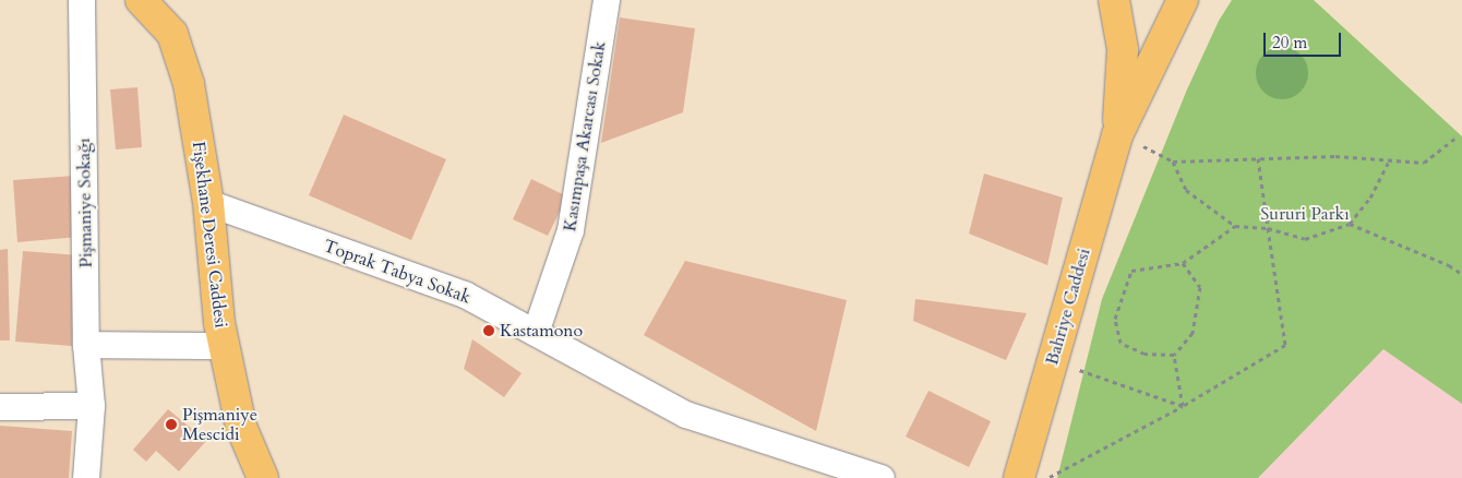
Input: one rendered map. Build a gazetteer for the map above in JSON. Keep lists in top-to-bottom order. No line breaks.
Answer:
{"streets":{"main road":["Fişekhane Deresi Caddesi","Bahriye Caddesi"],"street":["Kasımpaşa Akarcası Sokak","Pişmaniye Sokağı","Toprak Tabya Sokak"]},"crossings":[["Kasımpaşa Akarcası Sokak","Toprak Tabya Sokak"],["Fişekhane Deresi Caddesi","Toprak Tabya Sokak"]],"parks":["Sururi Parkı"],"places":["Kastamono","Pişmaniye Mescidi"],"scale_bar":"20 m"}
